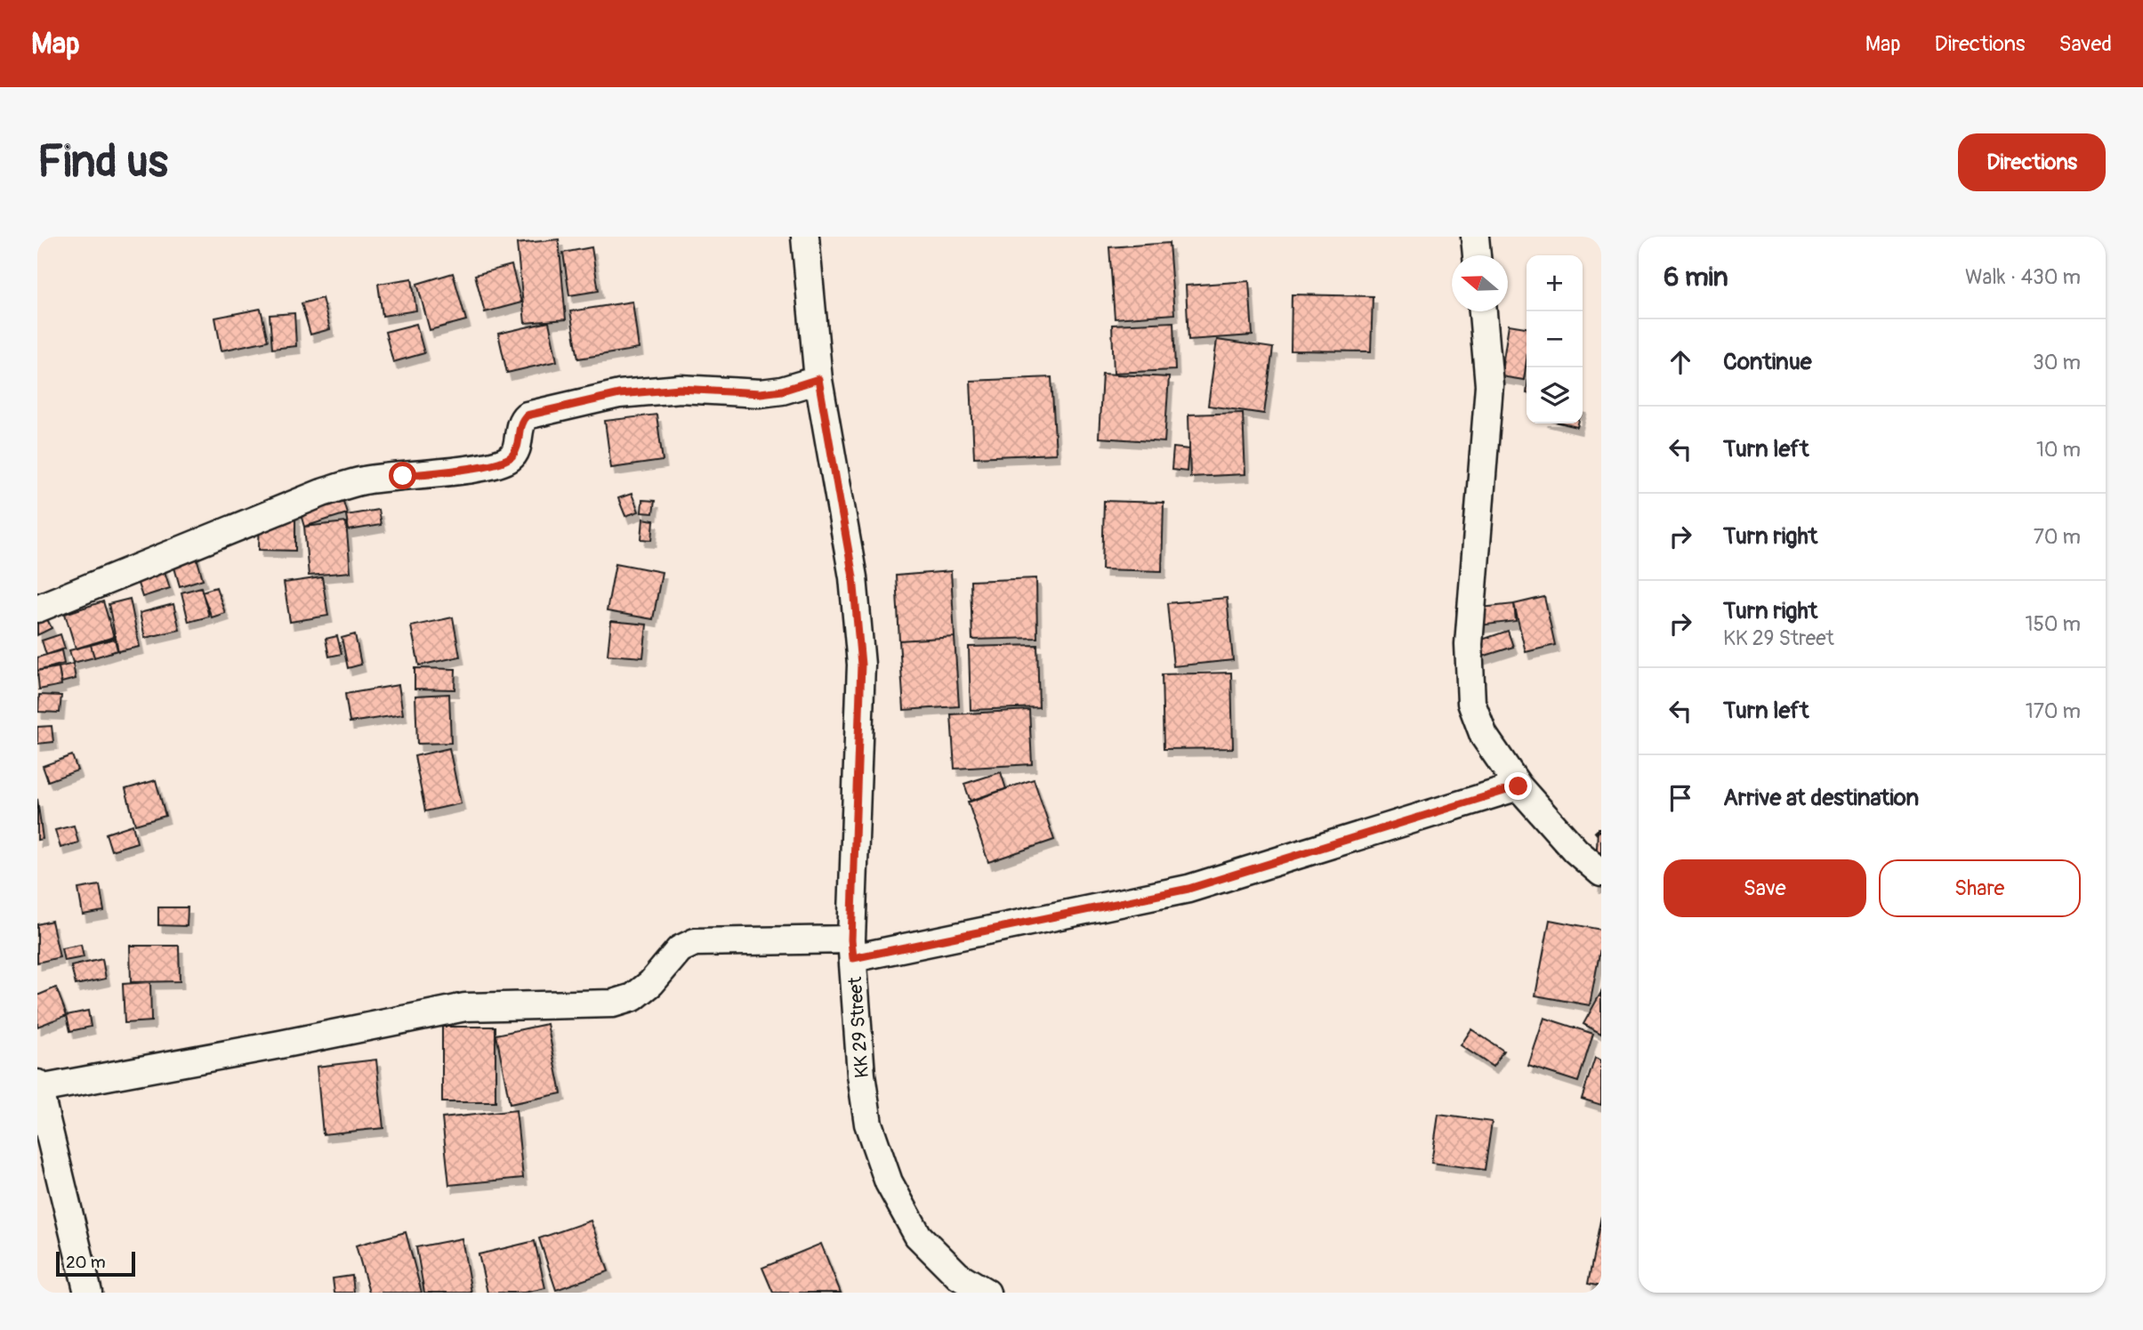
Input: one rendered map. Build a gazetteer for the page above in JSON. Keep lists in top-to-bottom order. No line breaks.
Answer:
{"streets":{"street":["KK 29 Street"]},"scale_bar":"20 m","north":"left","page":{"header":"Map","nav":["Map","Directions","Saved"],"buttons":["Directions",["Save","Share"]],"title":"Find us","heading":["6 min","Walk · 430 m"],"map_buttons":["+","−"],"list":[["Continue","30 m"],["Turn left","10 m"],["Turn right","70 m"],["Turn right","KK 29 Street","150 m"],["Turn left","170 m"],"Arrive at destination"],"scale":"20 m"}}
